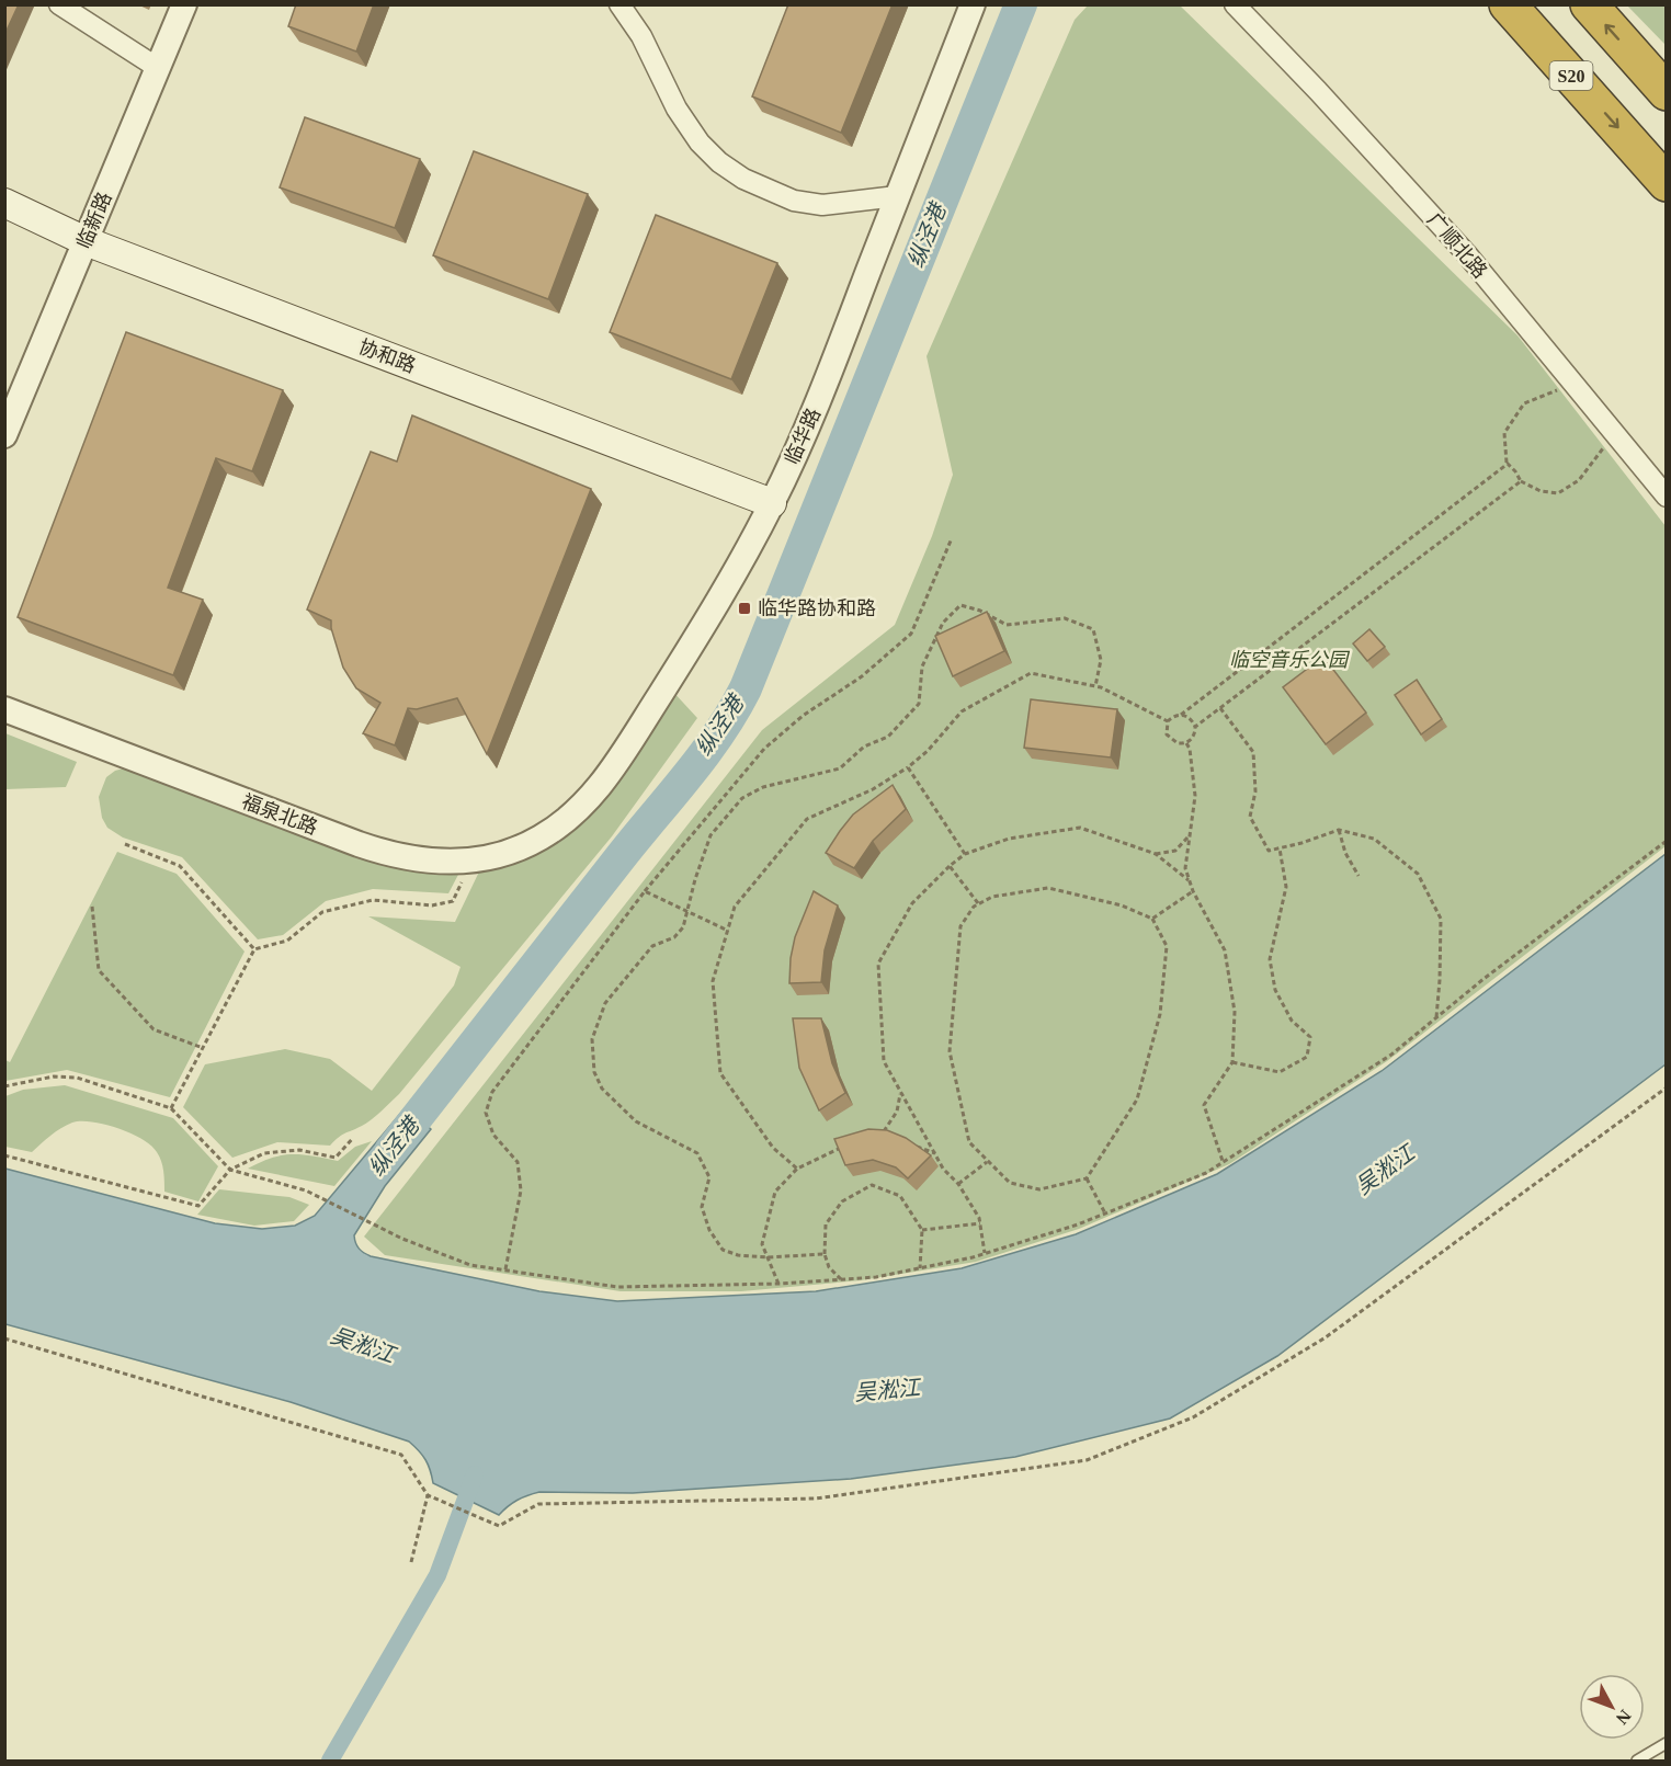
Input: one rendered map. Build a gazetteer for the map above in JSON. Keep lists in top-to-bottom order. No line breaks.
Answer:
{"streets":{"highway":["S20"],"main road":["协和路"],"street":["临新路","广顺北路","临华路","福泉北路"]},"crossings":[["临新路","协和路"],["协和路","临华路"],["临华路","福泉北路"]],"water":["纵泾港","吴淞江"],"parks":["临空音乐公园"],"places":{"transit":["临华路协和路"]},"north":"bottom right"}
